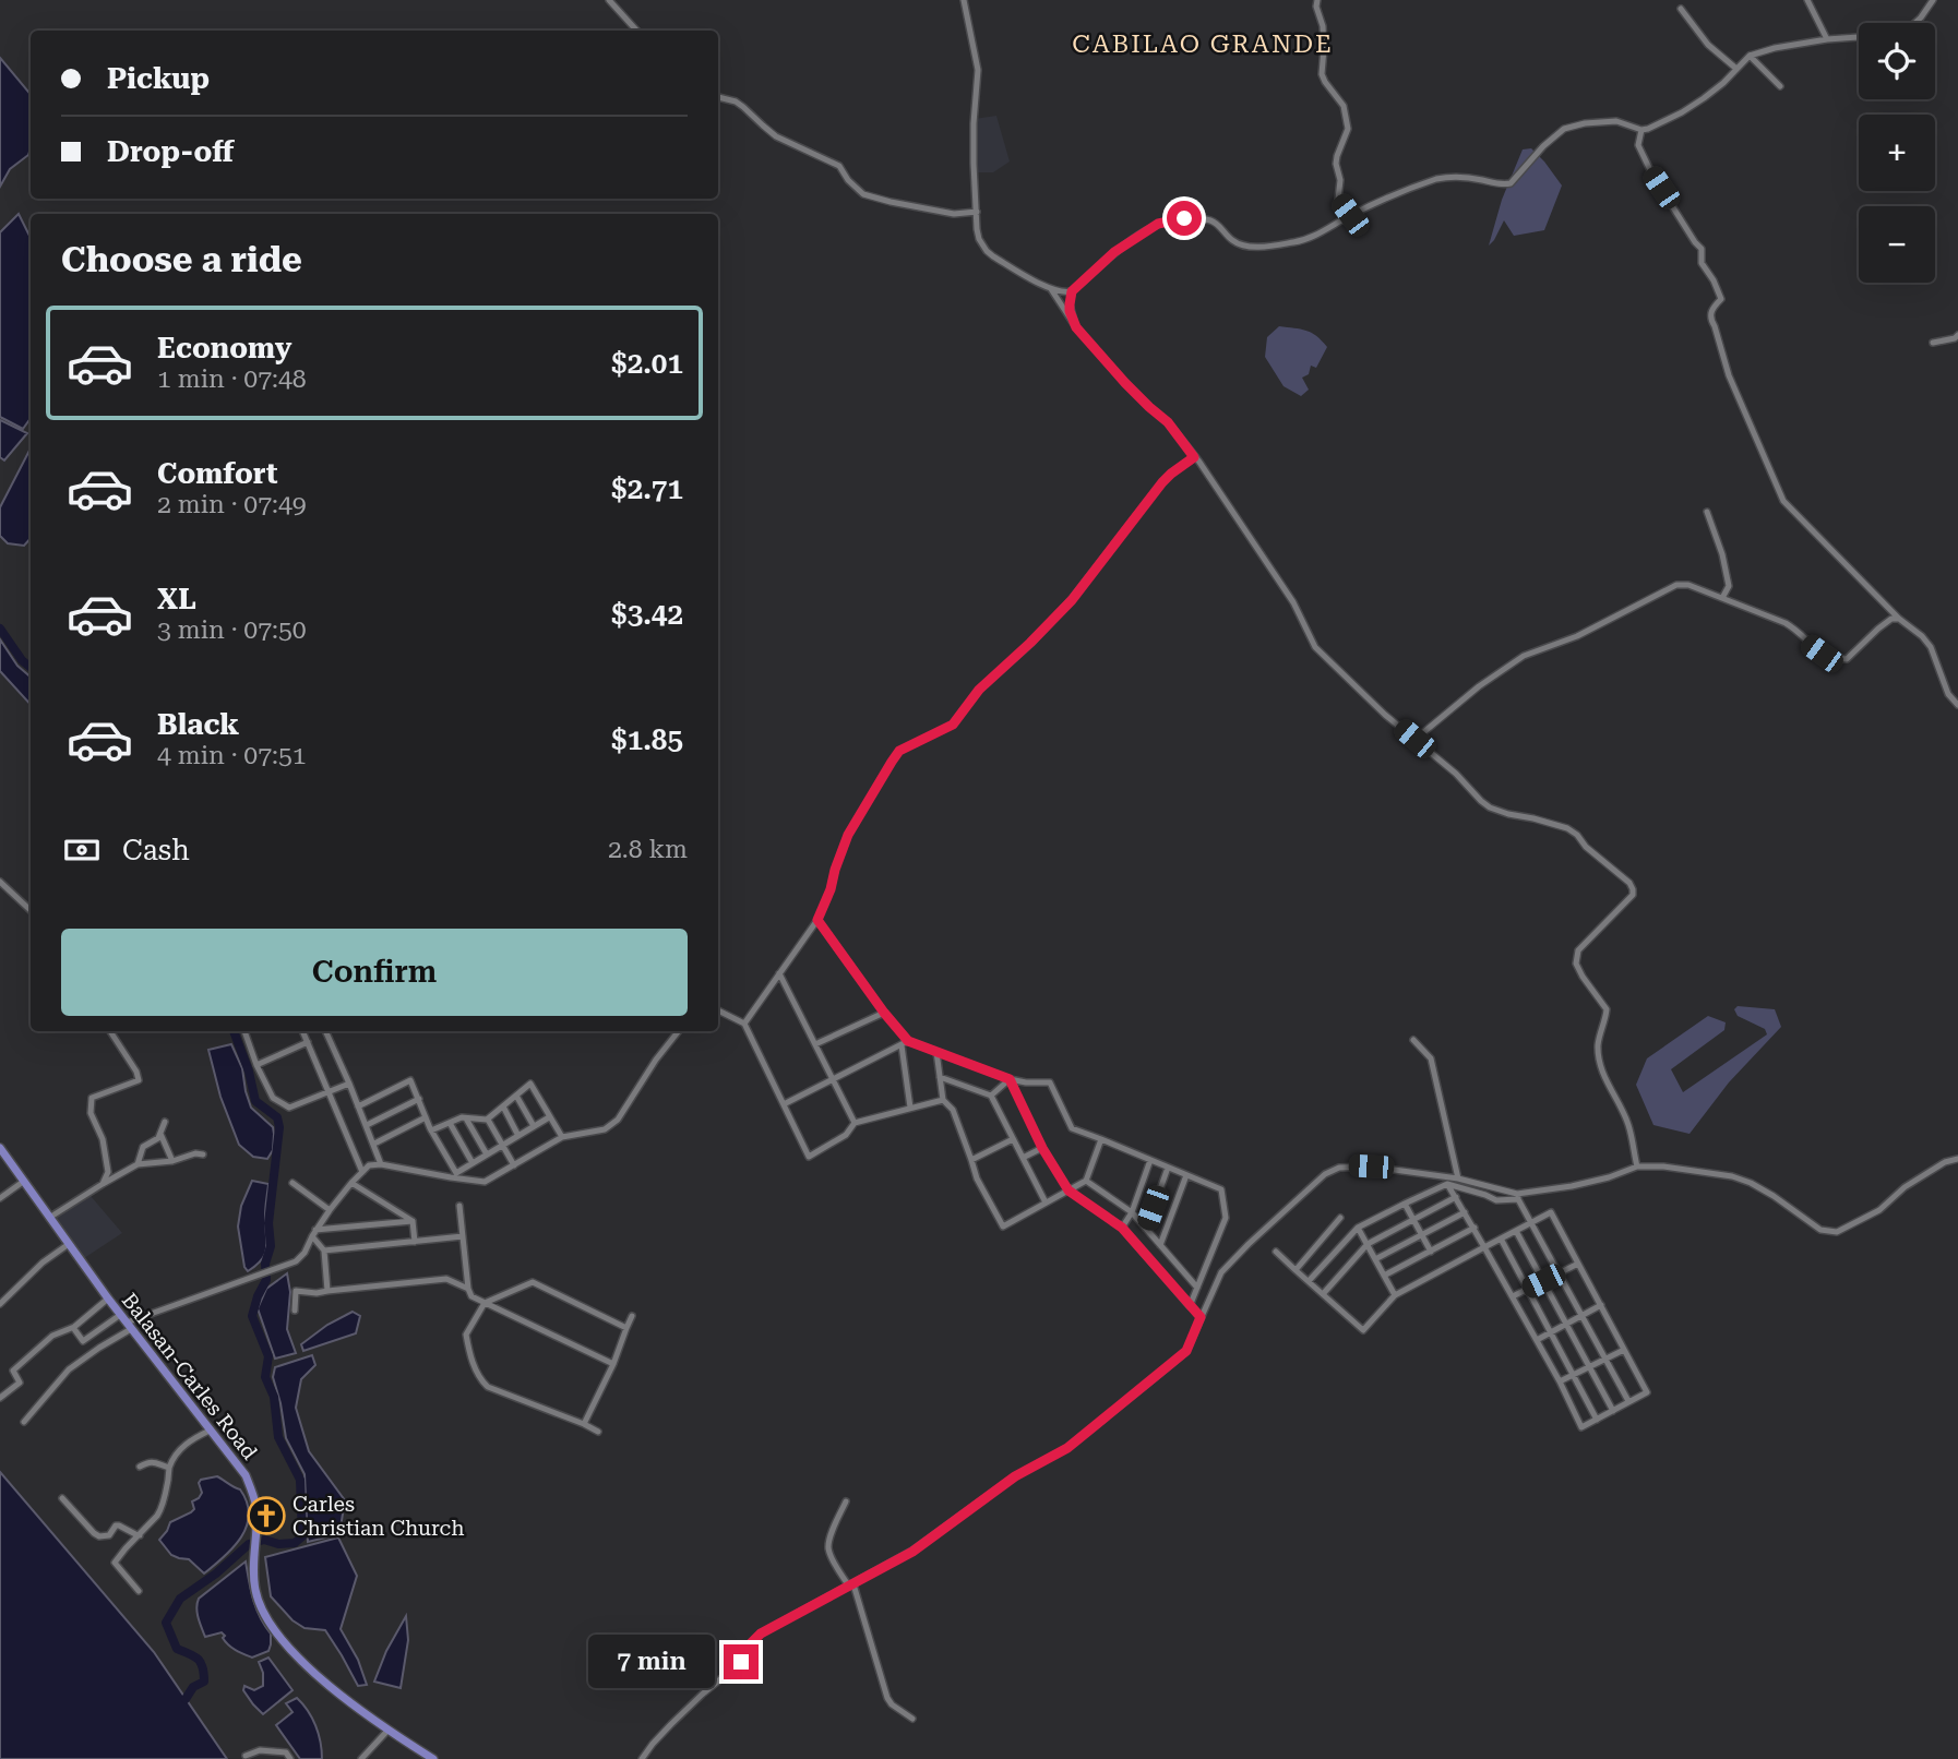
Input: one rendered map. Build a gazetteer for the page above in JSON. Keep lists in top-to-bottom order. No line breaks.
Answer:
{"streets":{"main road":["Balasan-Carles Road"]},"districts":["CABILAO GRANDE"],"places":{"church":["Carles Christian Church"]},"page":{"map_buttons":["+","−"],"banner":["Pickup","Drop-off"],"heading":"Choose a ride","list":[{"name":"Economy","note":"1 min · 07:48","value":"$2.01"},{"name":"Comfort","note":"2 min · 07:49","value":"$2.71"},{"name":"XL","note":"3 min · 07:50","value":"$3.42"},{"name":"Black","note":"4 min · 07:51","value":"$1.85"}],"pay":["Cash","2.8 km"],"buttons":"Confirm","bubble":"7 min"}}
